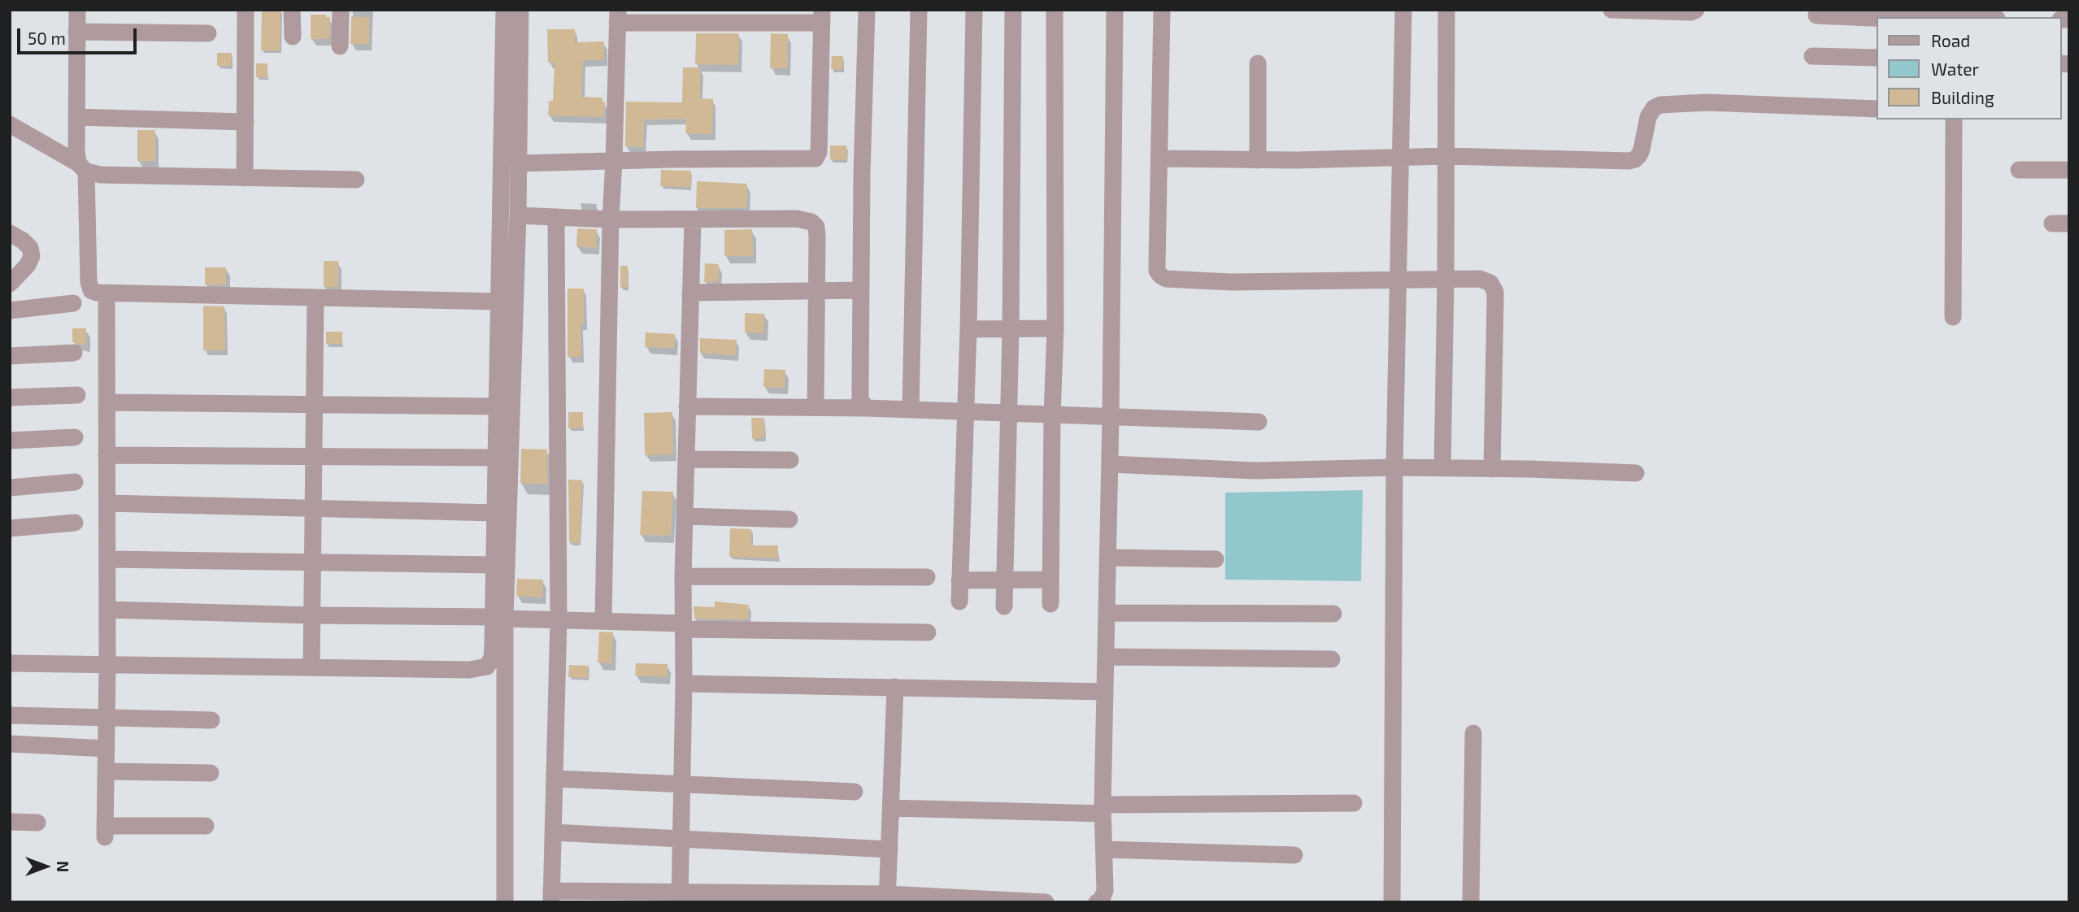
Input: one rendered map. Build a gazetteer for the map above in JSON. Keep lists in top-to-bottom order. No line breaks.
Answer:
{"legend":["Road","Water","Building"],"scale_bar":"50 m","north":"right"}
